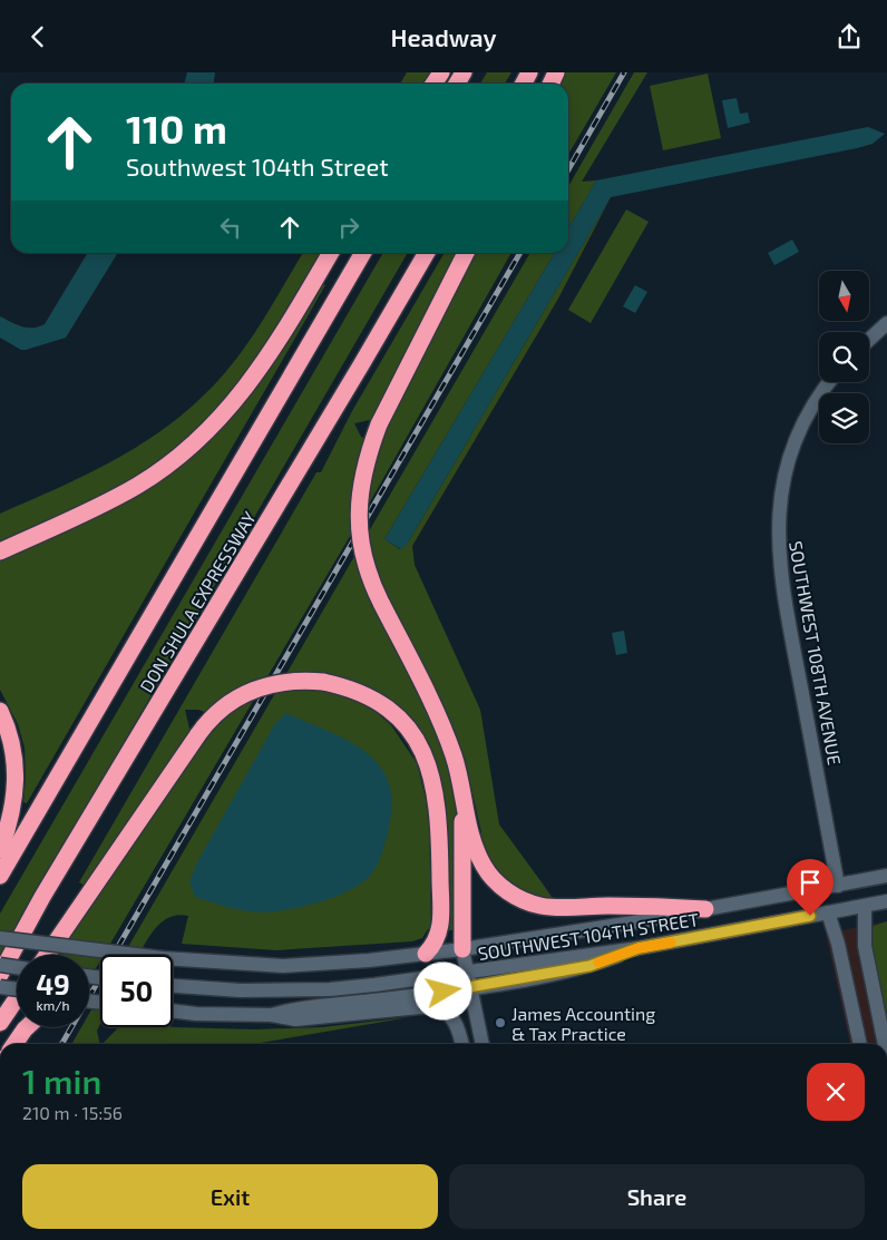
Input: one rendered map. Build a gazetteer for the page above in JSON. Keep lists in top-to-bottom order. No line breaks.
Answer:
{"streets":{"highway":["DON SHULA EXPRESSWAY"],"main road":["SOUTHWEST 108TH AVENUE","SOUTHWEST 104TH STREET"]},"crossings":[["SOUTHWEST 108TH AVENUE","SOUTHWEST 104TH STREET"]],"places":["James Accounting & Tax Practice"],"north":"bottom","page":{"header":"Headway","turn":["110 m","Southwest 104th Street"],"speed":"49 km/h","limit":"50","heading":["1 min","210 m · 15:56"],"buttons":["Exit","Share"]}}
